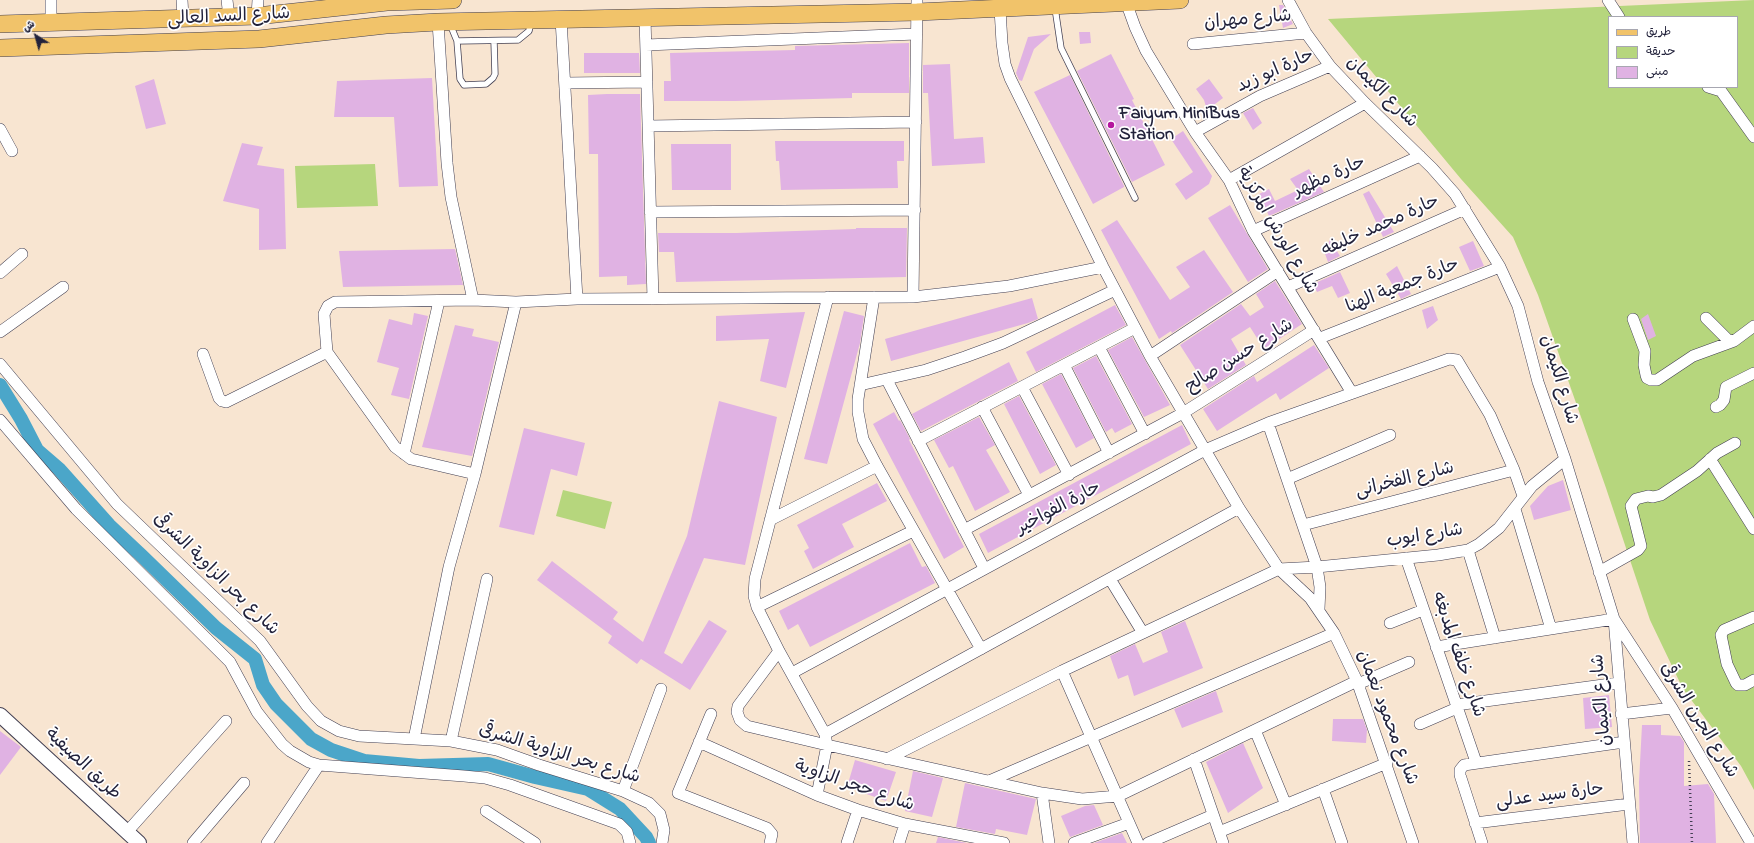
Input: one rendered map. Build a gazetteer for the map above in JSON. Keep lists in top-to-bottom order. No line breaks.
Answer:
{"streets":{"main road":["شارع السد العالى"],"street":["شارع مهران","حارة ابو زيد","شارع الكيمان","حارة مظهر","حارة محمد خليفه","شارع الورش المركزية","حارة جمعية الهنا","شارع حسن صالح","شارع الفخرانى","حارة الفواخير","شارع ايوب","شارع بحر الزاوية الشرقى","شارع خلف المدبغه","شارع محمود نعمان","شارع الجرن الشرقى","طريق الصيفية","شارع حجر الزاوية","حارة سيد عدلى"]},"crossings":[["شارع السد العالى","شارع الورش المركزية"],["شارع السد العالى","شارع محمود نعمان"],["شارع مهران","شارع الكيمان"],["حارة ابو زيد","شارع الكيمان"],["حارة ابو زيد","شارع الورش المركزية"],["شارع الكيمان","حارة مظهر"],["شارع الكيمان","حارة محمد خليفه"],["شارع الكيمان","حارة جمعية الهنا"],["شارع الكيمان","شارع ايوب"],["شارع الكيمان","شارع الجرن الشرقى"],["شارع الكيمان","حارة سيد عدلى"],["حارة مظهر","شارع الورش المركزية"],["حارة محمد خليفه","شارع الورش المركزية"],["شارع الورش المركزية","حارة جمعية الهنا"],["شارع الورش المركزية","شارع حسن صالح"],["شارع الورش المركزية","حارة الفواخير"],["حارة جمعية الهنا","شارع حسن صالح"],["شارع حسن صالح","شارع محمود نعمان"],["شارع الفخرانى","حارة الفواخير"],["حارة الفواخير","شارع محمود نعمان"],["شارع ايوب","شارع خلف المدبغه"],["شارع ايوب","شارع محمود نعمان"]],"places":["Faiyum MiniBus Station"],"legend":["طريق","حديقة","مبنى"],"north":"top left"}
